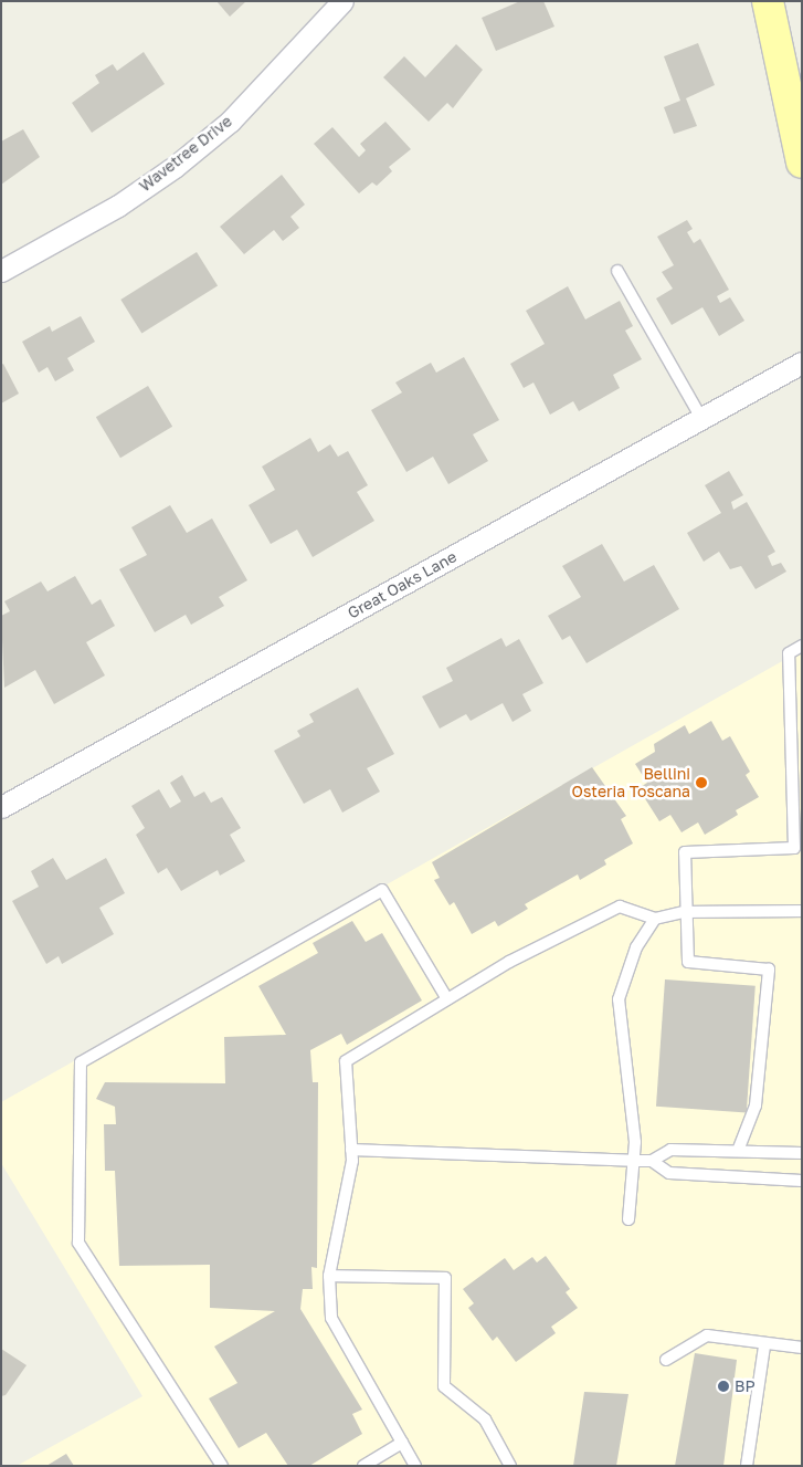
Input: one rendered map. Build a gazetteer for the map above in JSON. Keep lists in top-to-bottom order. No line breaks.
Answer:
{"streets":{"street":["Wavetree Drive","Great Oaks Lane"]},"places":["Bellini Osteria Toscana","BP"]}
